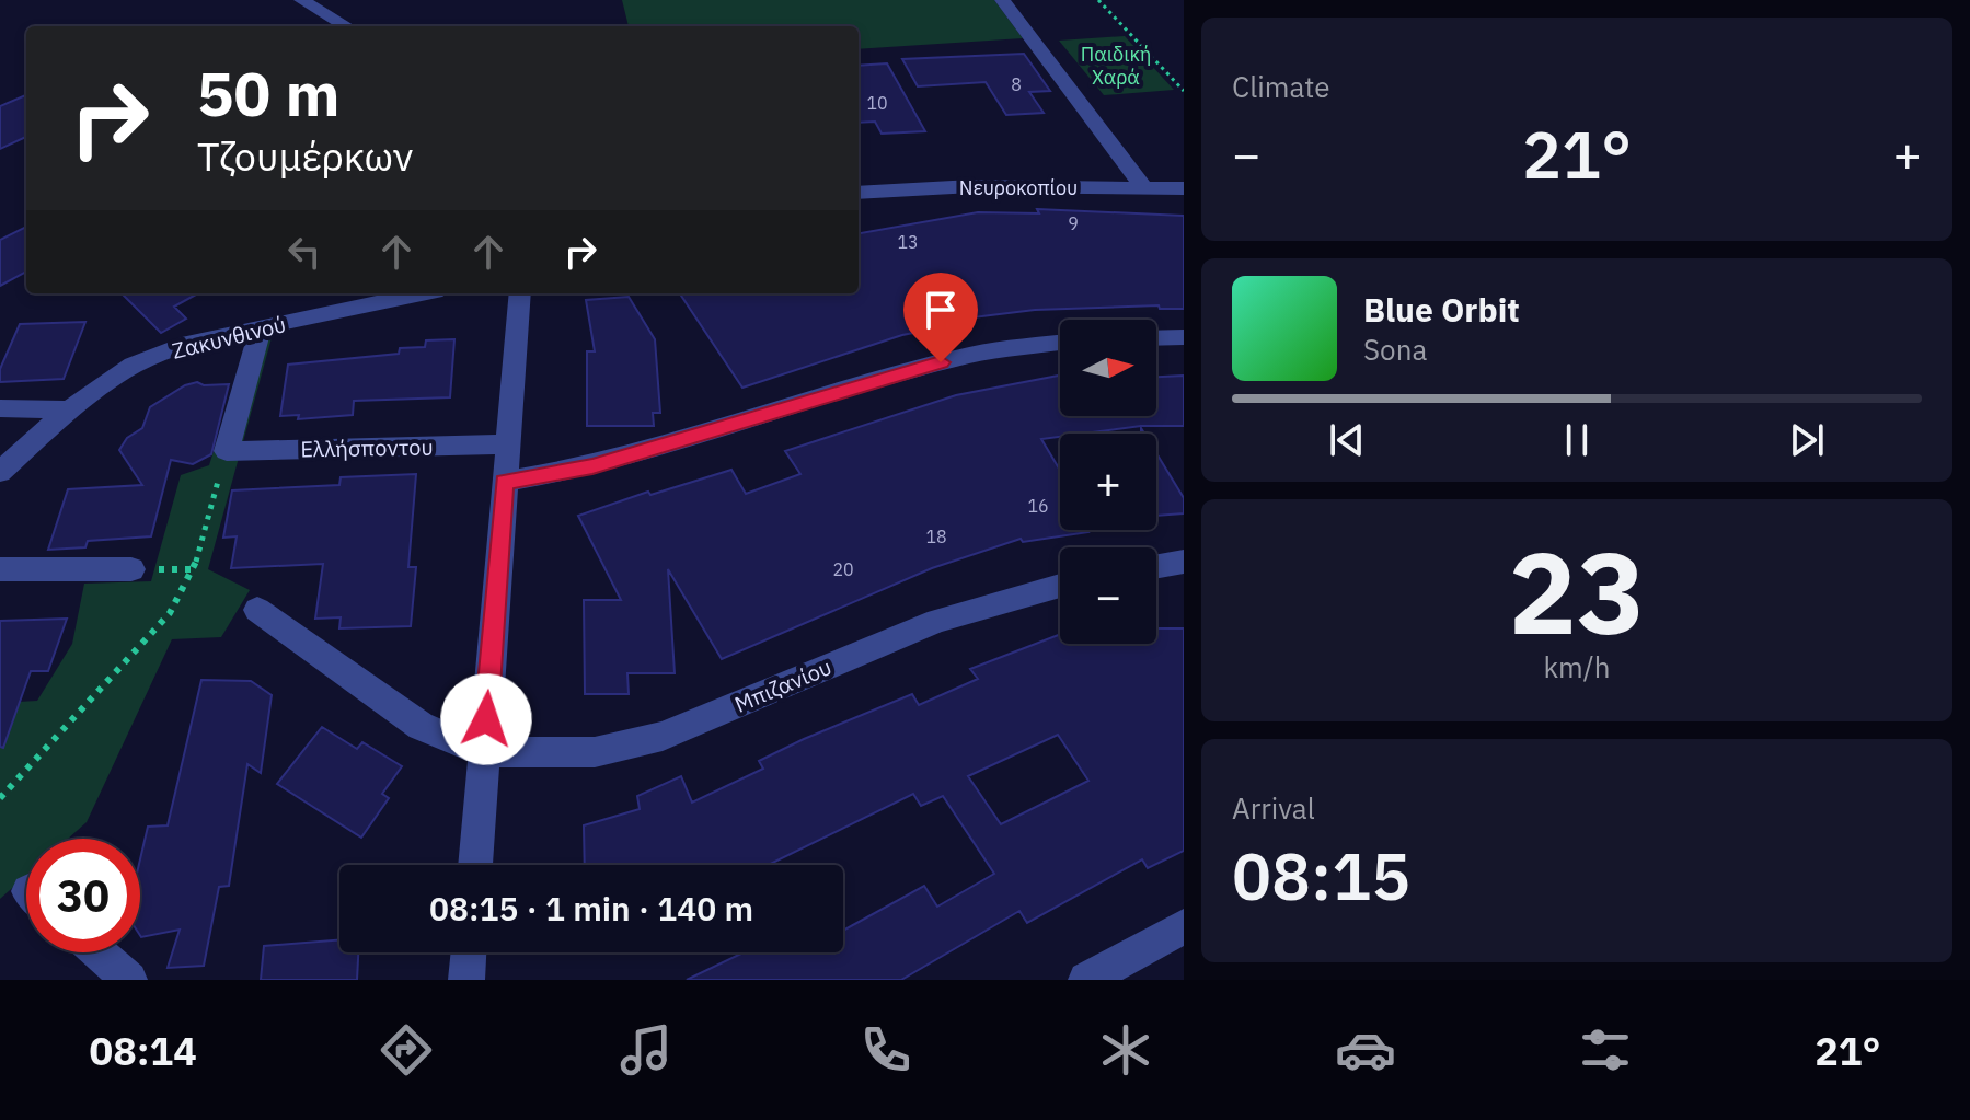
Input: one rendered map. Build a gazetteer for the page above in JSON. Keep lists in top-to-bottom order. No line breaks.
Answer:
{"streets":{"street":["Νευροκοπίου","Ζακυνθινού","Ελλήσποντου","Μπιζανίου"]},"parks":["Παιδική Χαρά"],"house_numbers":["8","10","9","13","16","18","20"],"north":"right","page":{"tile":["Climate",["23","km/h"],["Arrival","08:15"]],"turn":["50 m","Τζουμέρκων"],"heat":["−","21°","+"],"song":["Blue Orbit","Sona"],"map_buttons":["+","−"],"limit":"30","trip":"08:15 · 1 min · 140 m","tabs":["08:14","21°"]}}
